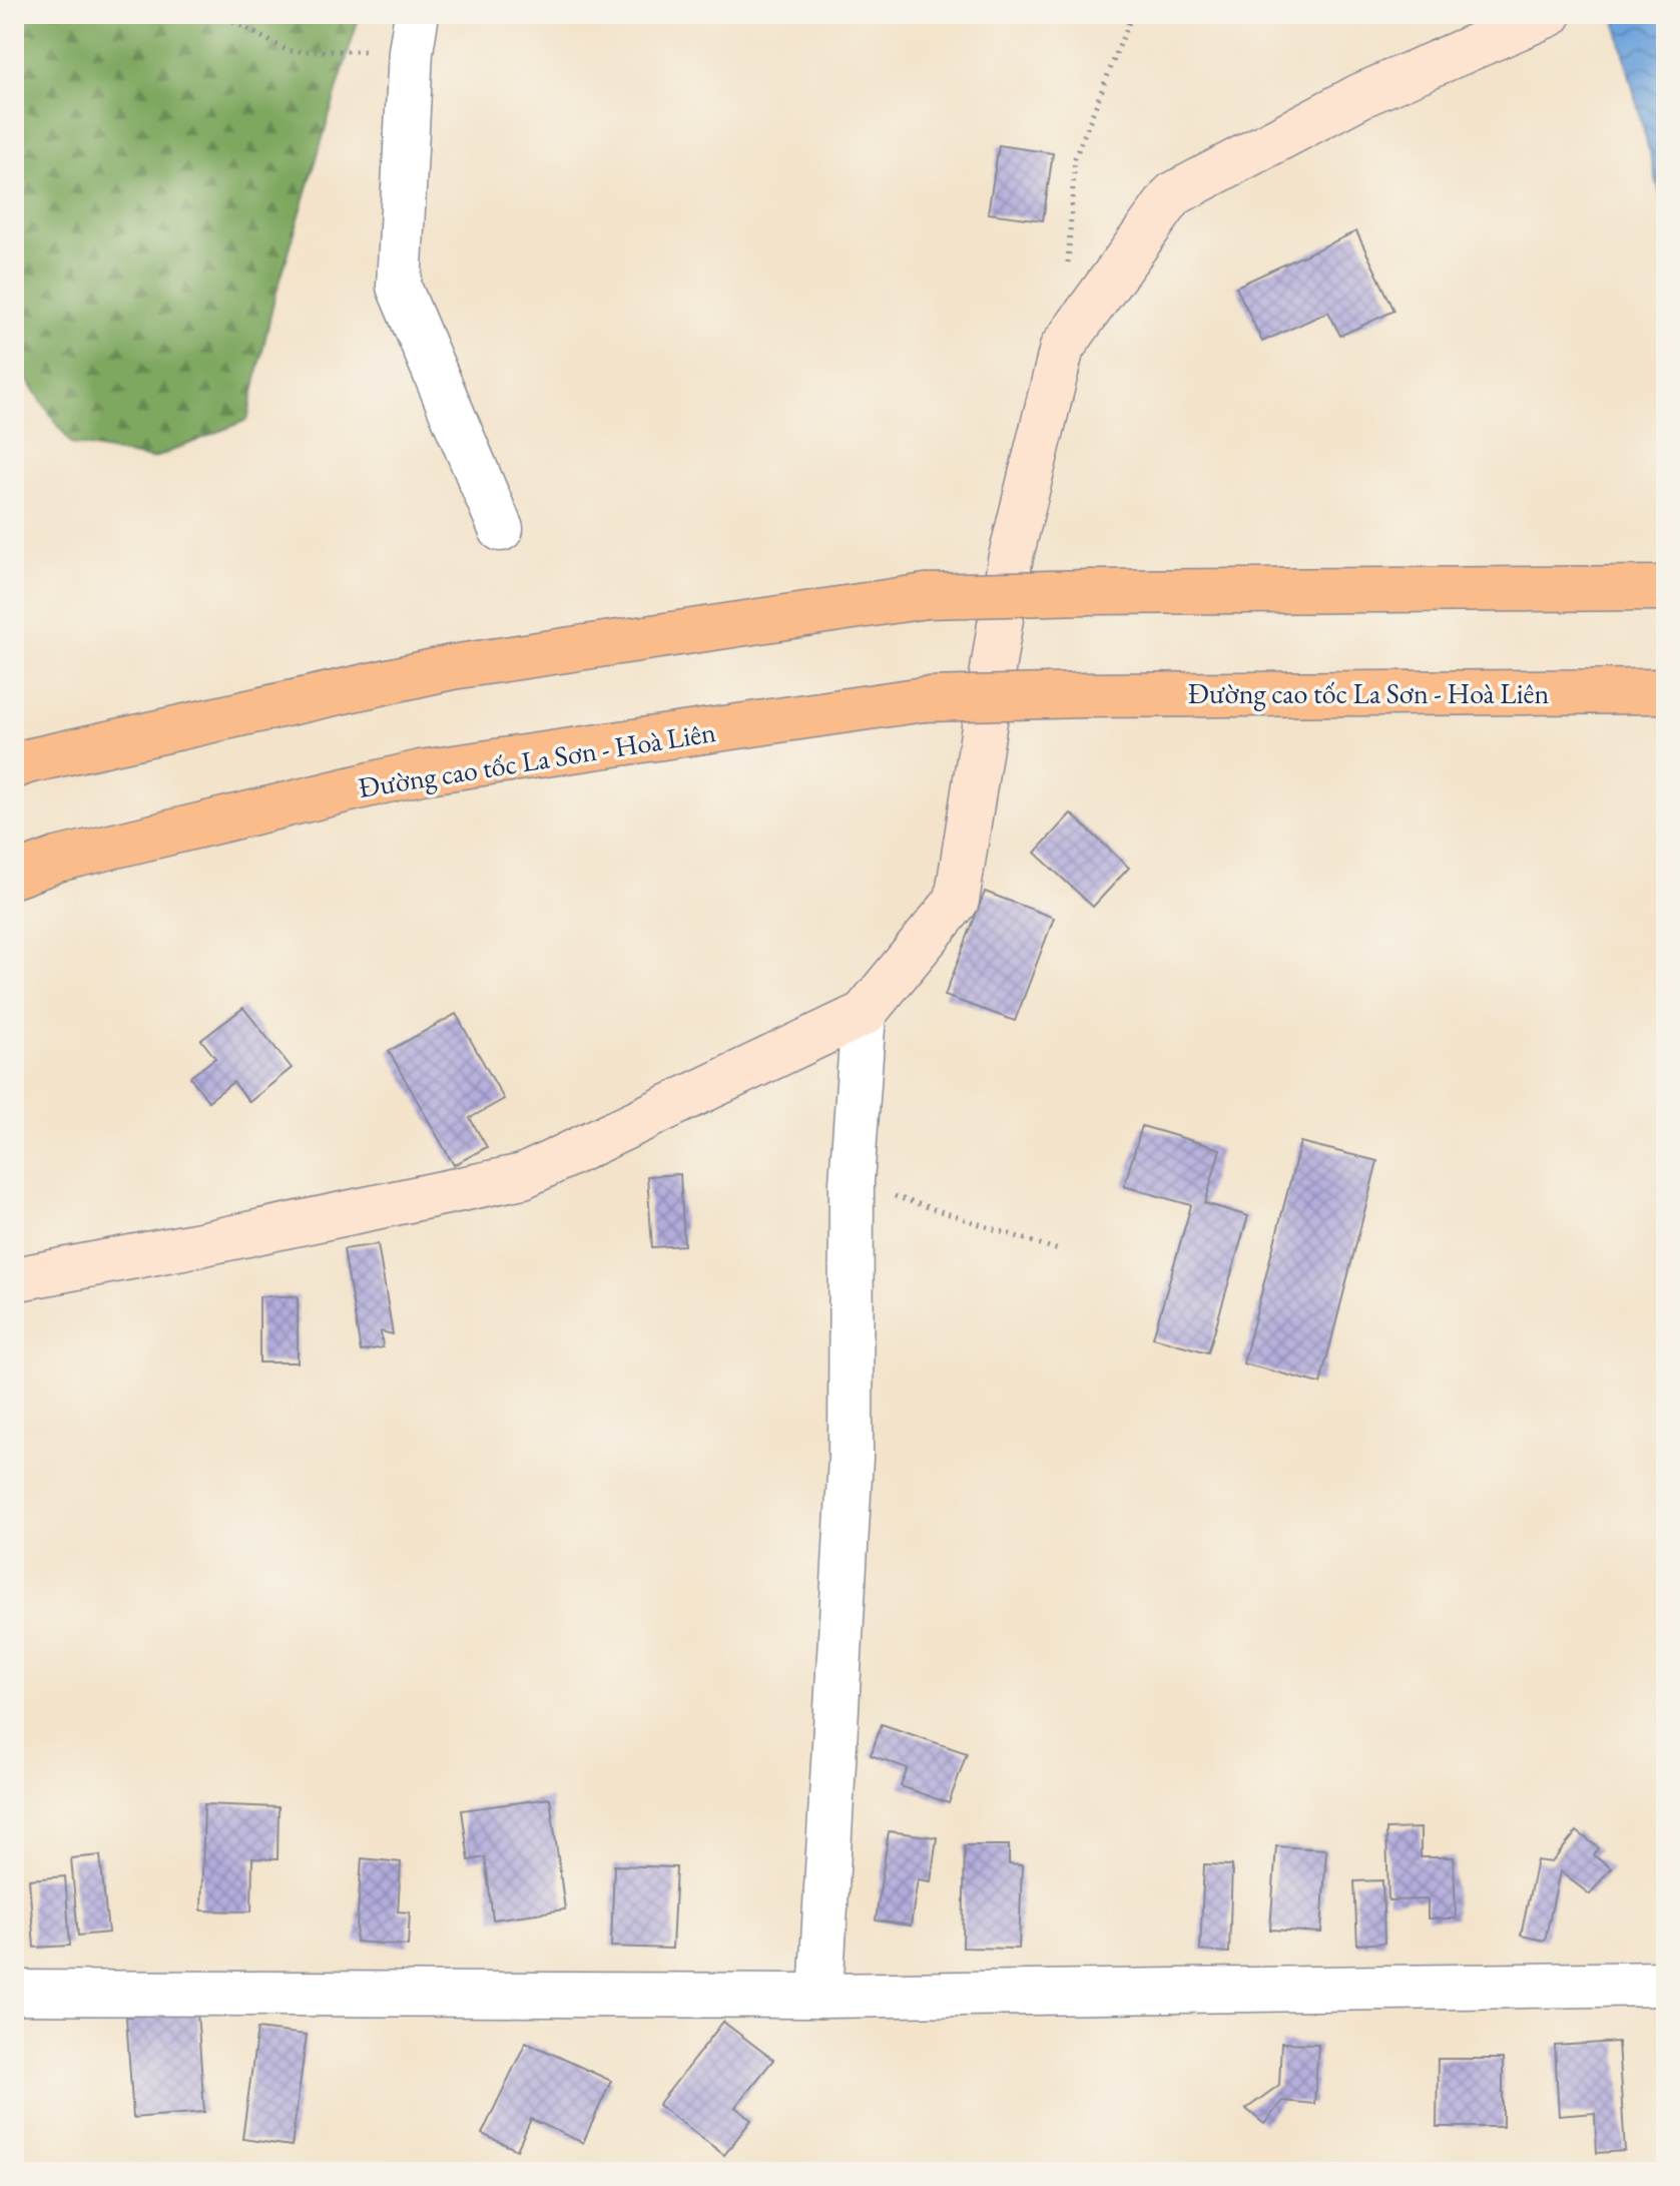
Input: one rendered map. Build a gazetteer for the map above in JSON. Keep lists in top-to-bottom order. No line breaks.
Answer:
{"streets":{"highway":["Đường cao tốc La Sơn - Hoà Liên"]}}
